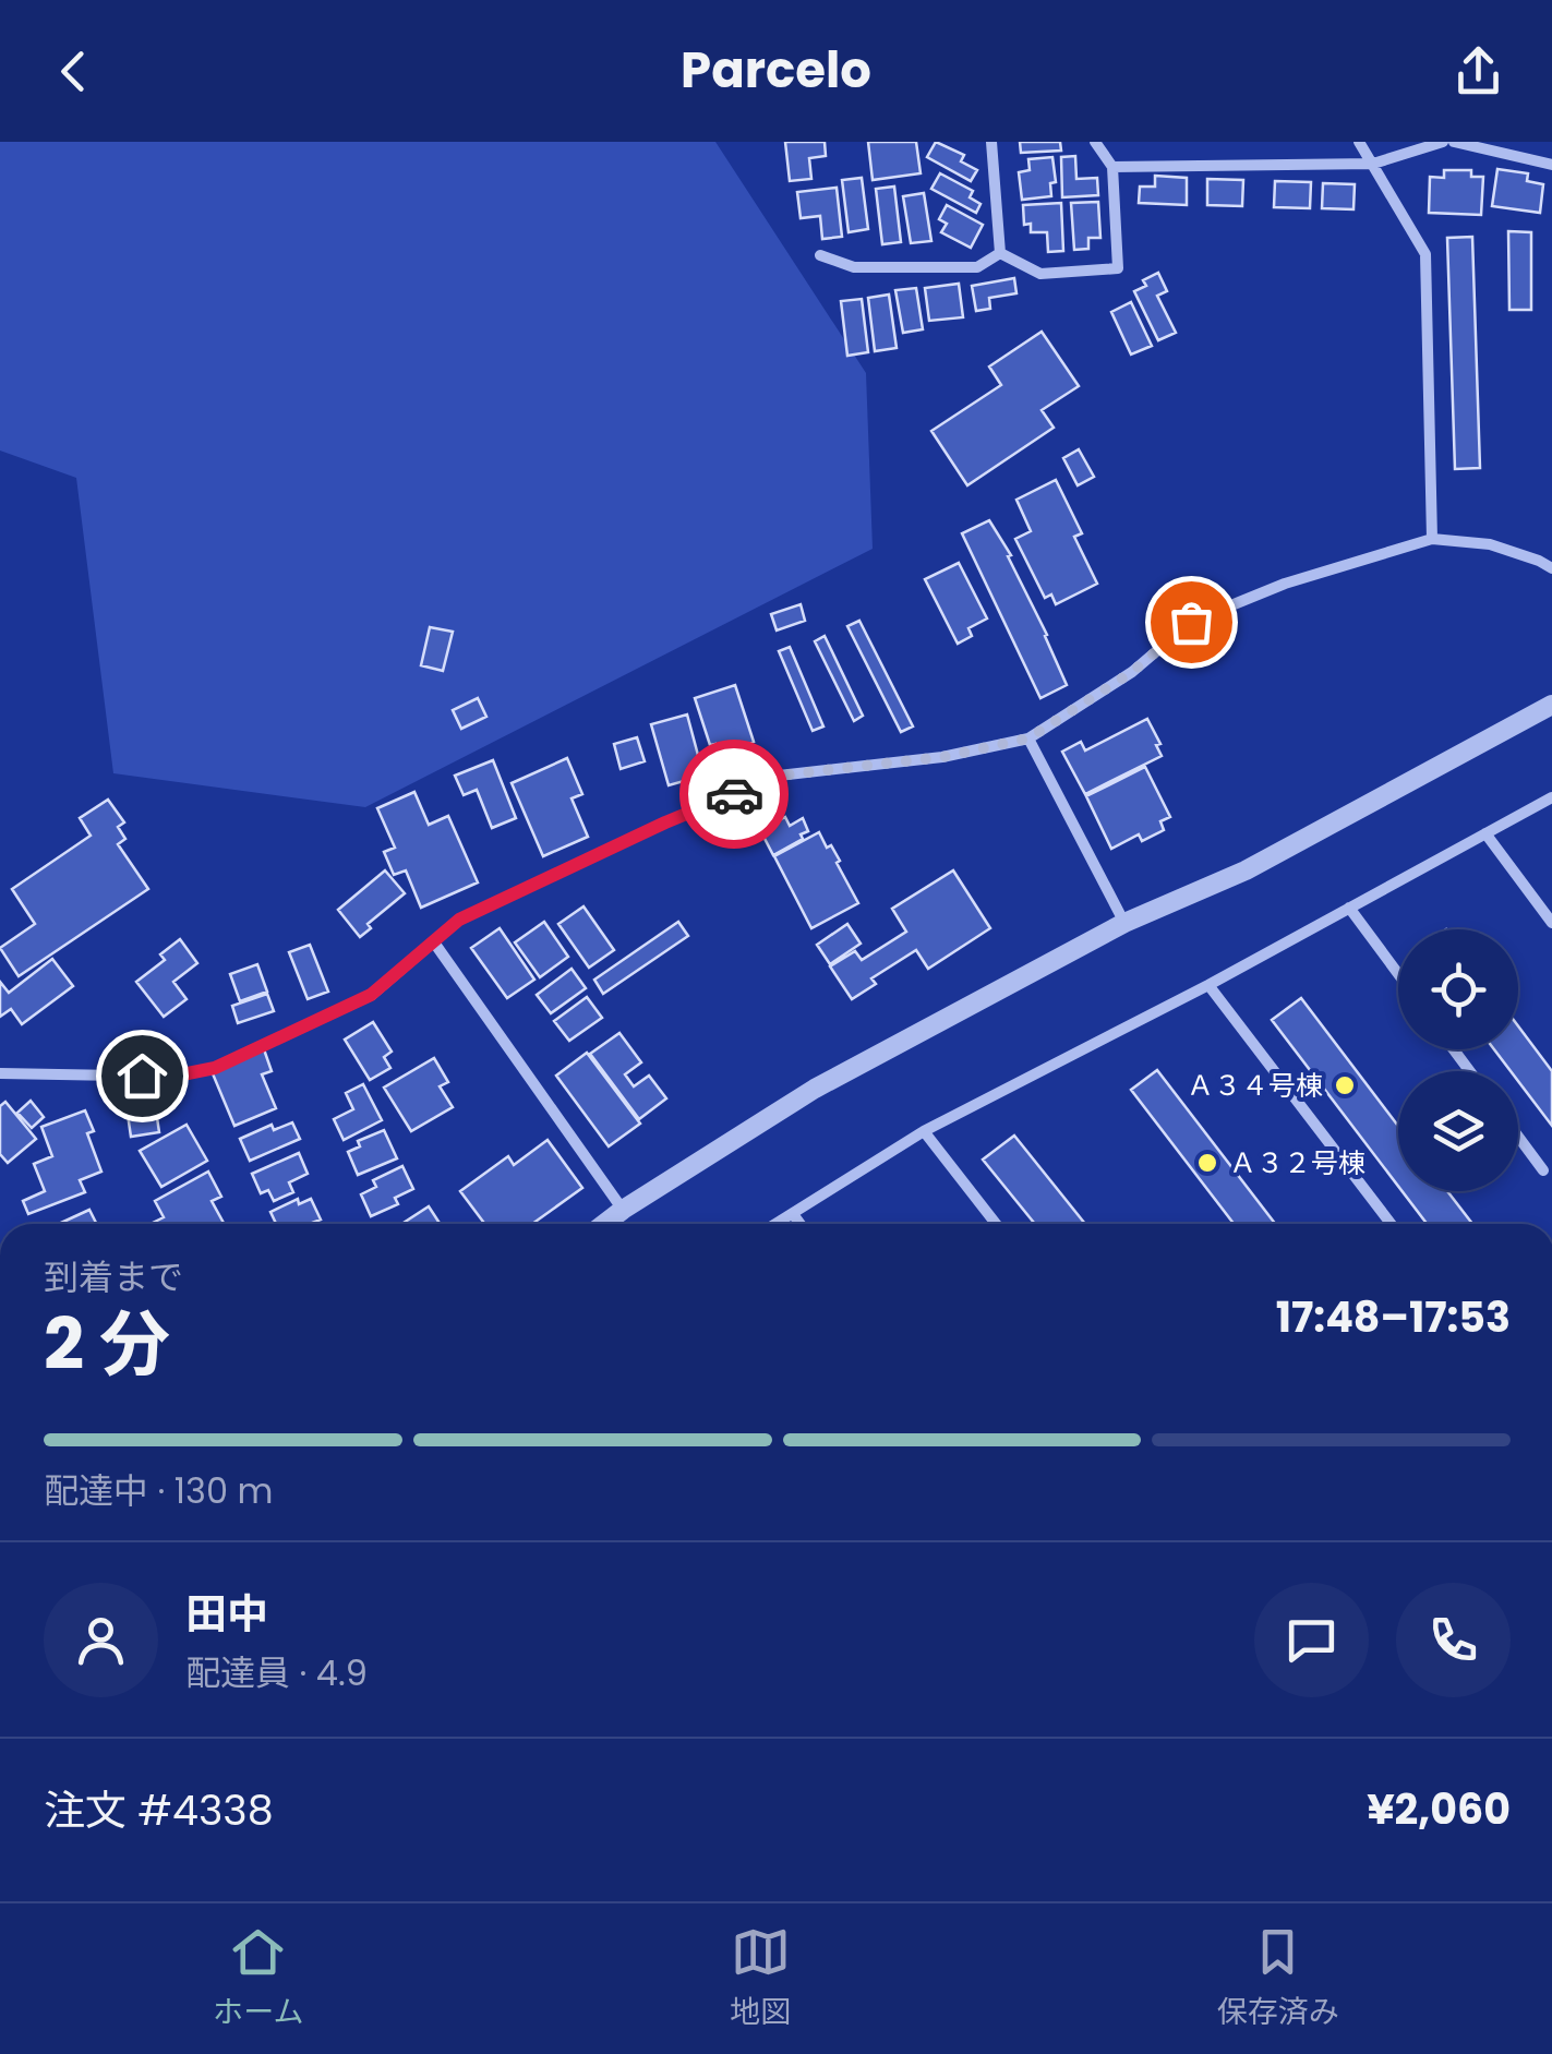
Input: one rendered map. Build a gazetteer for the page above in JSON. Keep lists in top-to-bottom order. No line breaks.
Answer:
{"places":["Ａ３４号棟","Ａ３２号棟"],"page":{"header":"Parcelo","heading":["2 分","到着まで","17:48–17:53"],"panel":["田中","配達員 · 4.9","注文 #4338","¥2,060"],"bar":"配達中 · 130 m","tabs":["ホーム","地図","保存済み"]}}
